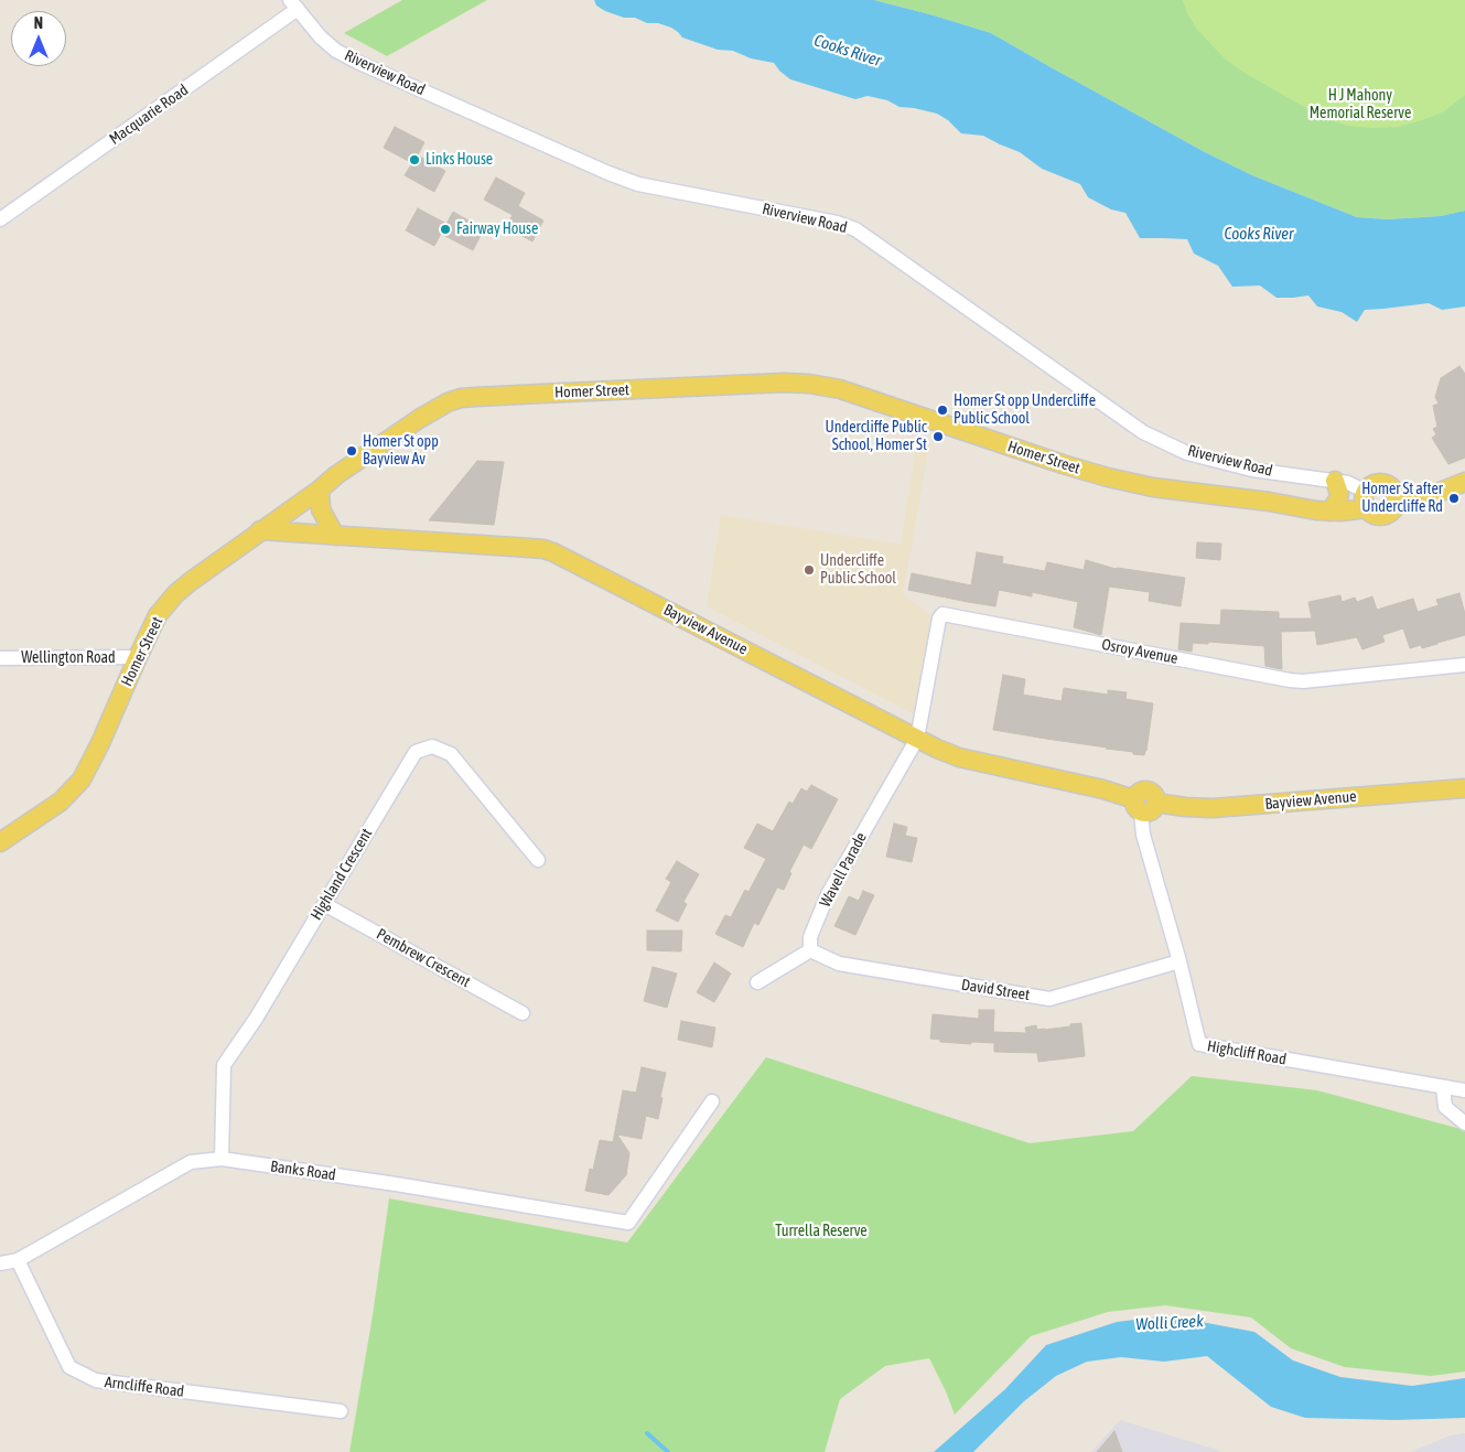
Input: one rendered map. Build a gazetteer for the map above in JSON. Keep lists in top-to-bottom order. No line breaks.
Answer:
{"streets":{"main road":["Homer Street","Bayview Avenue"],"street":["Riverview Road","Macquarie Road","Osroy Avenue","Wellington Road","Wavell Parade","Highland Crescent","Pembrew Crescent","David Street","Highcliff Road","Banks Road","Arncliffe Road"]},"crossings":[["Riverview Road","Macquarie Road"],["Riverview Road","Homer Street"],["Homer Street","Bayview Avenue"],["Homer Street","Wellington Road"],["Bayview Avenue","Osroy Avenue"],["Bayview Avenue","Wavell Parade"],["Bayview Avenue","Highcliff Road"],["Osroy Avenue","Wavell Parade"],["Wavell Parade","David Street"],["Highland Crescent","Pembrew Crescent"],["Highland Crescent","Banks Road"],["David Street","Highcliff Road"],["Banks Road","Arncliffe Road"]],"water":["Cooks River","Wolli Creek"],"parks":["H J Mahony Memorial Reserve","Turrella Reserve"],"places":["Links House","Fairway House","Homer St opp Undercliffe Public School","Undercliffe Public School, Homer St","Homer St opp Bayview Av","Homer St after Undercliffe Rd","Undercliffe Public School"],"north":"top"}
